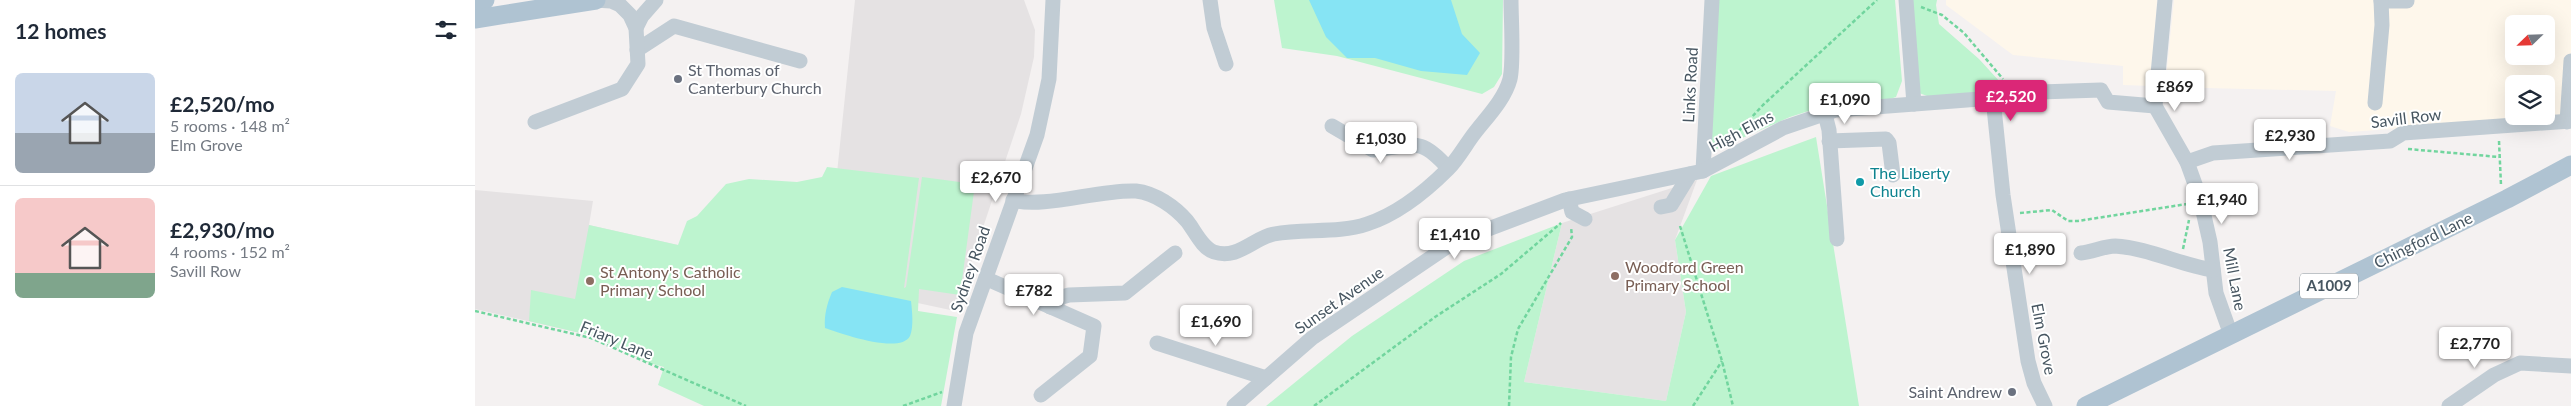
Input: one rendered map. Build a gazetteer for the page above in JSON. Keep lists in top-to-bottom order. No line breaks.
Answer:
{"streets":{"main road":["Chingford Lane","A1009"],"street":["Links Road","Savill Row","High Elms","Sydney Road","Mill Lane","Sunset Avenue","Elm Grove"],"path":["Friary Lane"]},"crossings":[["Links Road","High Elms"],["Links Road","Sunset Avenue"],["Savill Row","Mill Lane"],["High Elms","Mill Lane"],["High Elms","Sunset Avenue"],["High Elms","Elm Grove"],["Chingford Lane","Mill Lane"]],"places":["St Thomas of Canterbury Church","The Liberty Church","Woodford Green Primary School","St Antony's Catholic Primary School","Saint Andrew"],"north":"bottom left","page":{"heading":"12 homes","list":[{"name":"£2,520/mo","note":"5 rooms · 148 m² · Elm Grove"},{"name":"£2,930/mo","note":"4 rooms · 152 m² · Savill Row"}],"price":["£869","£2,520","£1,090","£2,930","£1,030","£2,670","£1,940","£1,410","£1,890","£782","£1,690","£2,770"]}}
